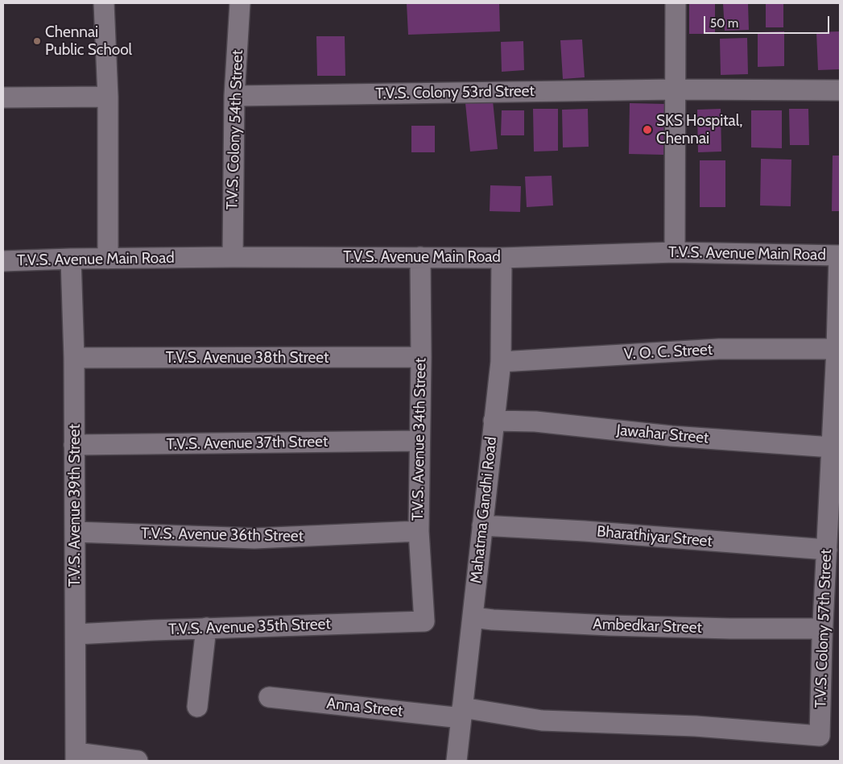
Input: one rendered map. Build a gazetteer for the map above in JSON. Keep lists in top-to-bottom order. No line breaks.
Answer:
{"streets":{"street":["T.V.S. Colony 53rd Street","T.V.S. Colony 54th Street","T.V.S. Avenue Main Road","V. O. C. Street","T.V.S. Avenue 38th Street","Jawahar Street","T.V.S. Avenue 34th Street","T.V.S. Avenue 37th Street","T.V.S. Avenue 39th Street","Mahatma Gandhi Road","T.V.S. Avenue 36th Street","Bharathiyar Street","Ambedkar Street","T.V.S. Avenue 35th Street","T.V.S. Colony 57th Street","Anna Street"]},"crossings":[["T.V.S. Colony 53rd Street","T.V.S. Colony 54th Street"],["T.V.S. Colony 54th Street","T.V.S. Avenue Main Road"],["T.V.S. Avenue Main Road","T.V.S. Avenue 34th Street"],["T.V.S. Avenue Main Road","T.V.S. Avenue 39th Street"],["T.V.S. Avenue Main Road","Mahatma Gandhi Road"],["T.V.S. Avenue Main Road","T.V.S. Colony 57th Street"],["V. O. C. Street","Mahatma Gandhi Road"],["V. O. C. Street","T.V.S. Colony 57th Street"],["T.V.S. Avenue 38th Street","T.V.S. Avenue 34th Street"],["T.V.S. Avenue 38th Street","T.V.S. Avenue 39th Street"],["Jawahar Street","Mahatma Gandhi Road"],["Jawahar Street","T.V.S. Colony 57th Street"],["T.V.S. Avenue 34th Street","T.V.S. Avenue 37th Street"],["T.V.S. Avenue 34th Street","T.V.S. Avenue 36th Street"],["T.V.S. Avenue 34th Street","T.V.S. Avenue 35th Street"],["T.V.S. Avenue 37th Street","T.V.S. Avenue 39th Street"],["T.V.S. Avenue 39th Street","T.V.S. Avenue 36th Street"],["T.V.S. Avenue 39th Street","T.V.S. Avenue 35th Street"],["Mahatma Gandhi Road","Bharathiyar Street"],["Mahatma Gandhi Road","Ambedkar Street"],["Mahatma Gandhi Road","Anna Street"],["Bharathiyar Street","T.V.S. Colony 57th Street"],["Ambedkar Street","T.V.S. Colony 57th Street"],["T.V.S. Colony 57th Street","Anna Street"]],"places":["Chennai Public School","SKS Hospital, Chennai"],"scale_bar":"50 m"}
